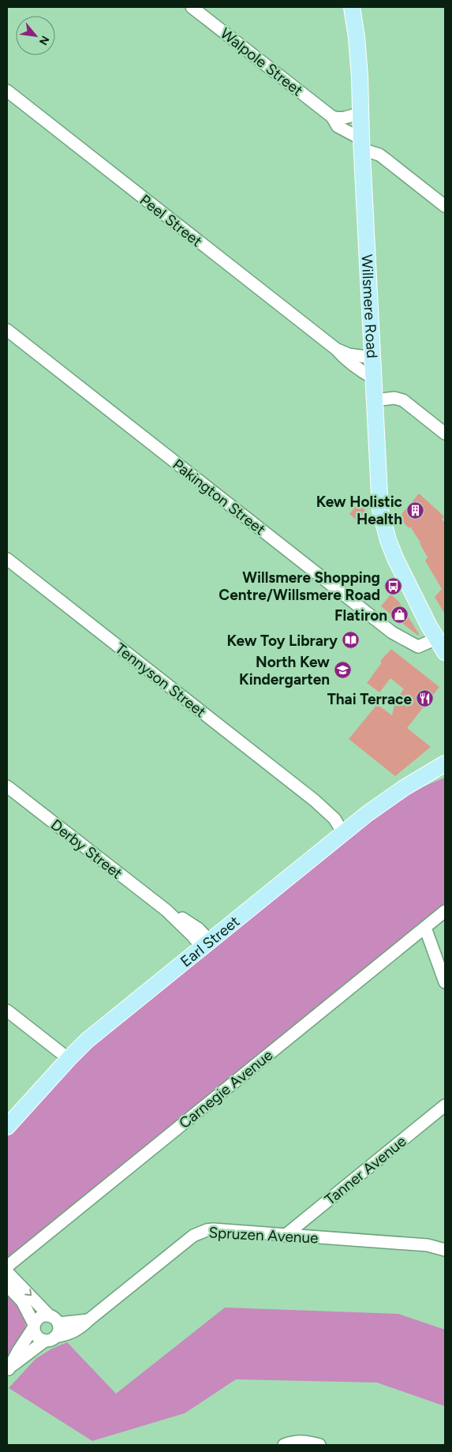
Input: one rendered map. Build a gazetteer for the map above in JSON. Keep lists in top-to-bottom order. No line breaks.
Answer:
{"streets":{"main road":["Willsmere Road","Earl Street"],"street":["Walpole Street","Peel Street","Pakington Street","Tennyson Street","Derby Street","Carnegie Avenue","Tanner Avenue","Spruzen Avenue"]},"crossings":[["Walpole Street","Willsmere Road"],["Peel Street","Willsmere Road"],["Willsmere Road","Pakington Street"],["Tennyson Street","Earl Street"],["Derby Street","Earl Street"],["Tanner Avenue","Spruzen Avenue"]],"places":{"building":["Kew Holistic Health"],"bus stop":["Willsmere Shopping Centre/Willsmere Road"],"shop":["Flatiron"],"library":["Kew Toy Library"],"school or university":["North Kew Kindergarten"],"restaurant":["Thai Terrace"]},"north":"bottom right"}
